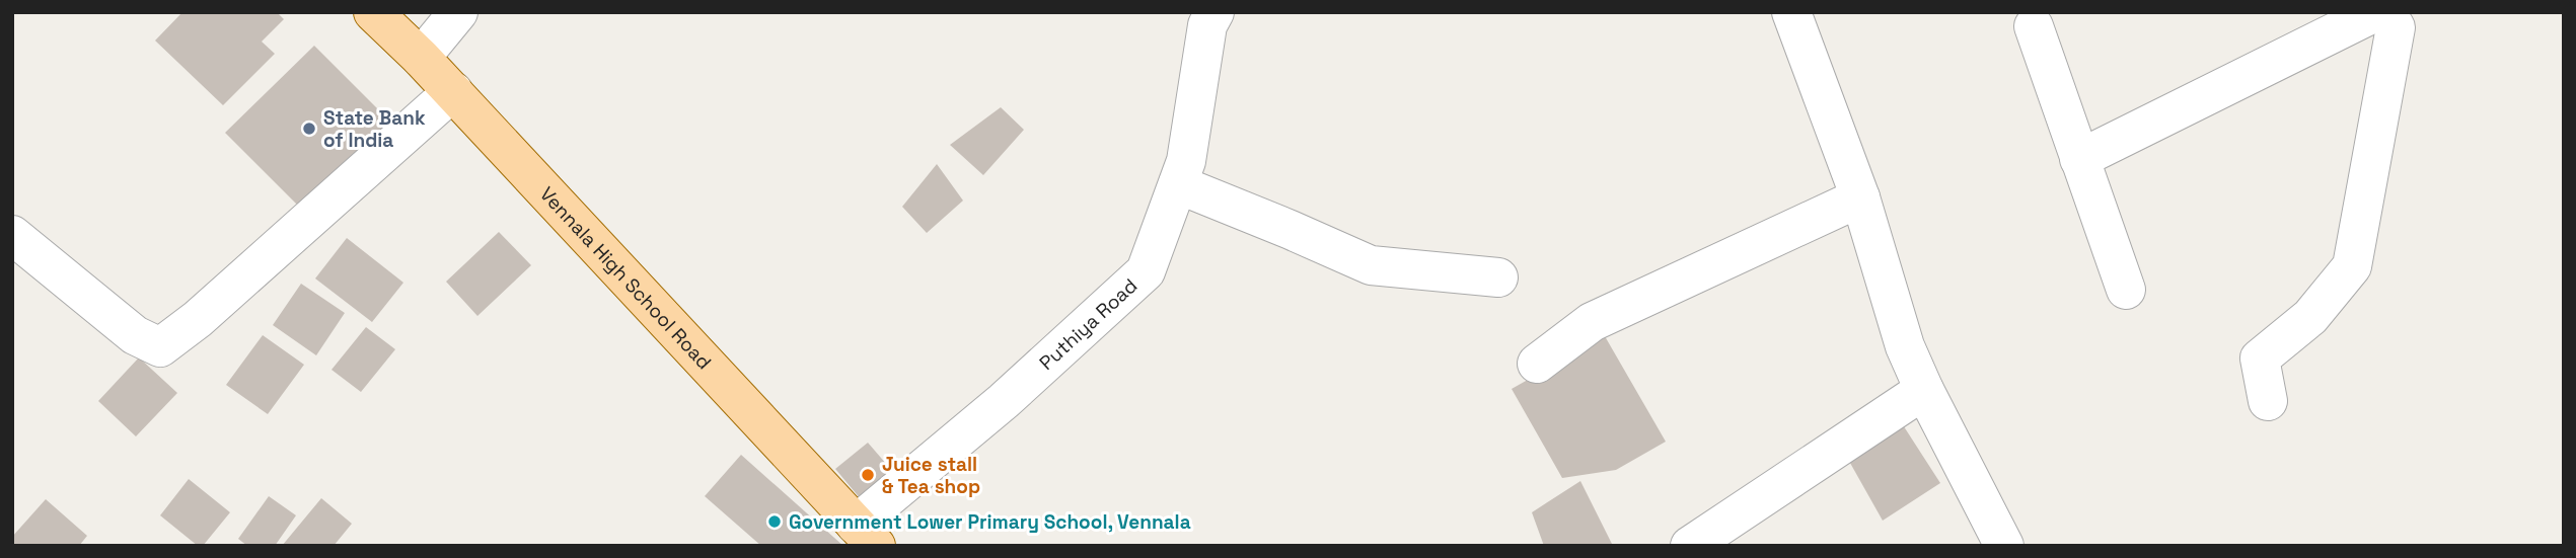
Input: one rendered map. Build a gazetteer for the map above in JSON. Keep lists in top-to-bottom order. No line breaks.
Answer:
{"streets":{"main road":["Vennala High School Road"],"street":["Puthiya Road"]},"crossings":[["Vennala High School Road","Puthiya Road"]],"places":["State Bank of India","Juice stall & Tea shop","Government Lower Primary School, Vennala"]}
